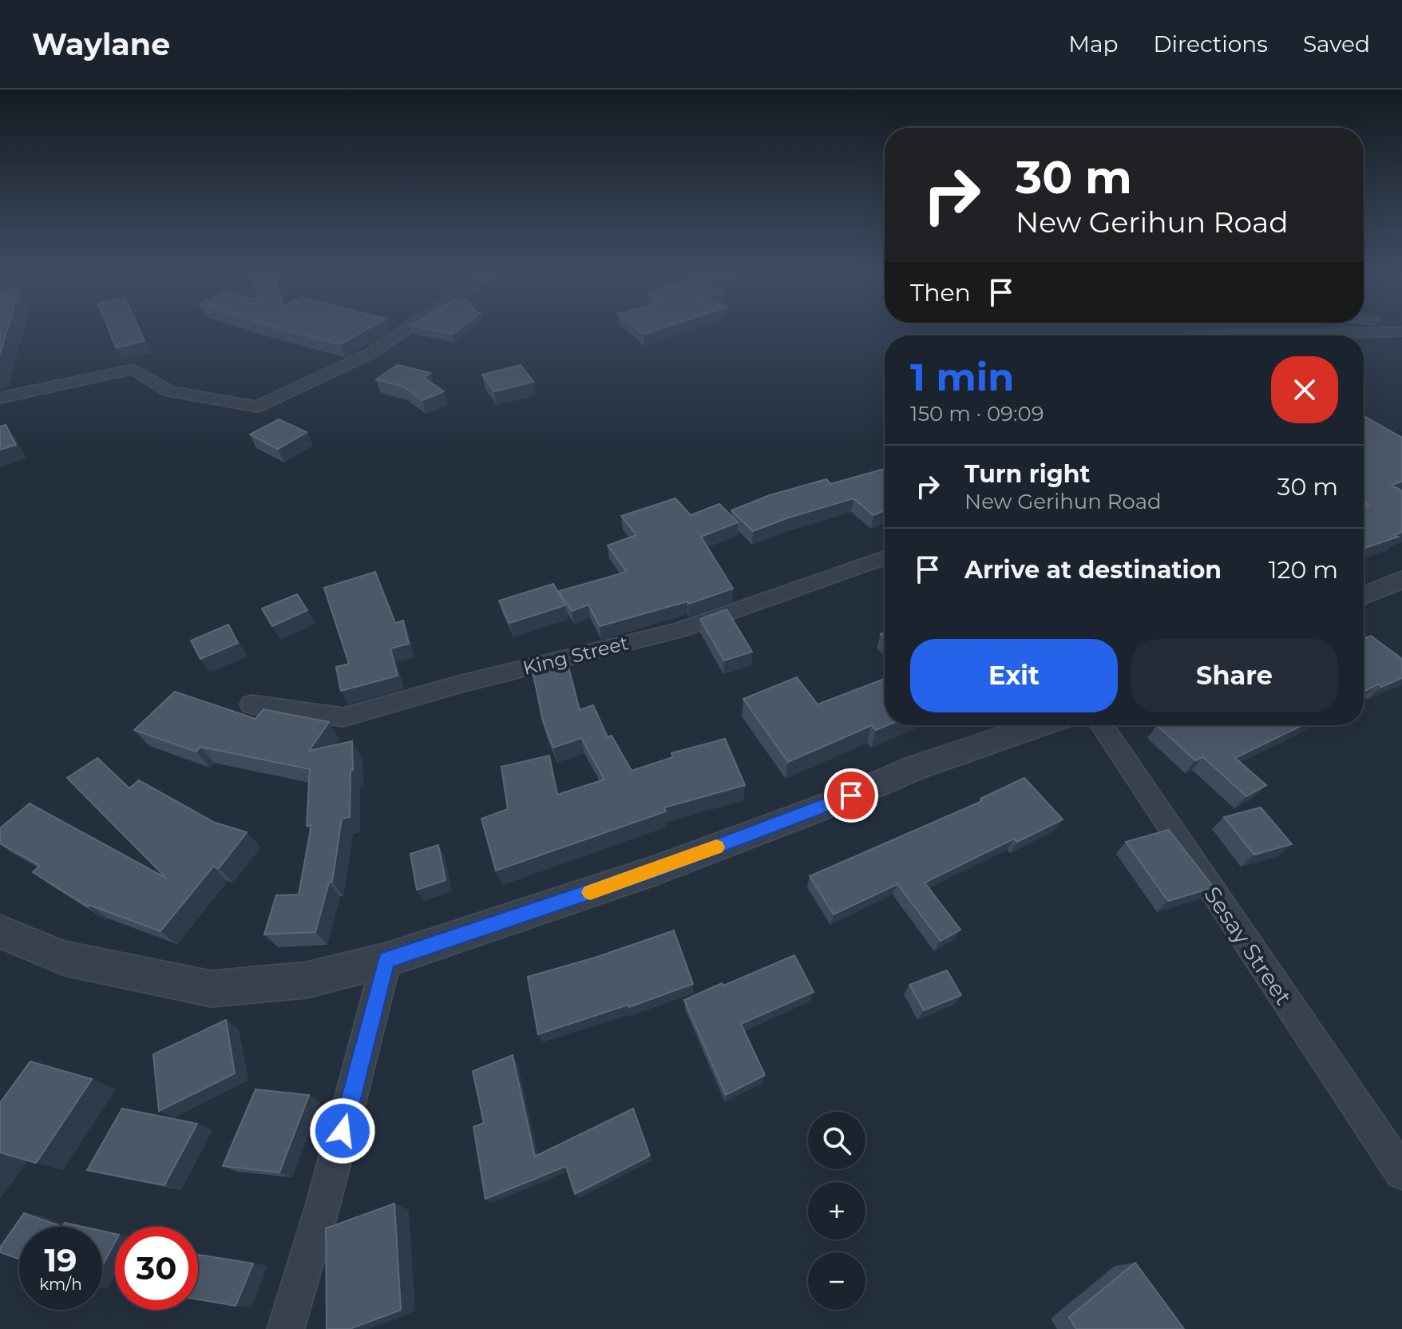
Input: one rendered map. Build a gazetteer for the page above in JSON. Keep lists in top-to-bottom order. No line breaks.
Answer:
{"streets":{"street":["King Street","Sesay Street"]},"page":{"header":"Waylane","nav":["Map","Directions","Saved"],"turn":["30 m","New Gerihun Road"],"then":"Then","heading":["1 min","150 m · 09:09"],"list":[{"name":"Turn right","note":"New Gerihun Road","value":"30 m"},{"name":"Arrive at destination","value":"120 m"}],"buttons":["Exit","Share"],"map_buttons":["+","−"],"speed":"19 km/h","limit":"30"}}
